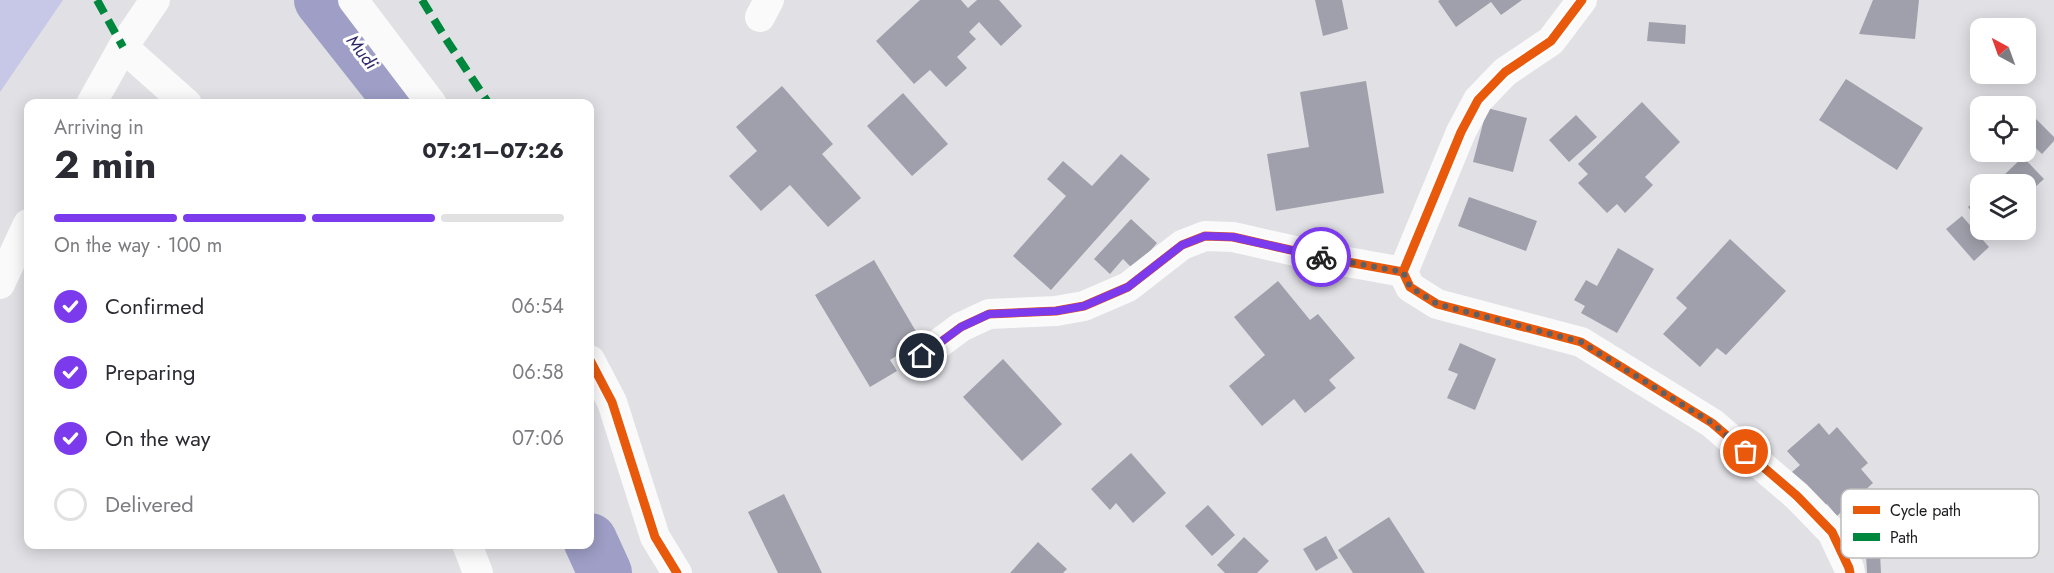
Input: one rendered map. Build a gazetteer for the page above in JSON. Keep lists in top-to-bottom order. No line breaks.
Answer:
{"water":["Mudi"],"legend":["Cycle path","Path"],"north":"top left","page":{"heading":["2 min","Arriving in","07:21–07:26"],"bar":"On the way · 100 m","list":[["Confirmed","06:54"],["Preparing","06:58"],["On the way","07:06"],"Delivered"]}}
